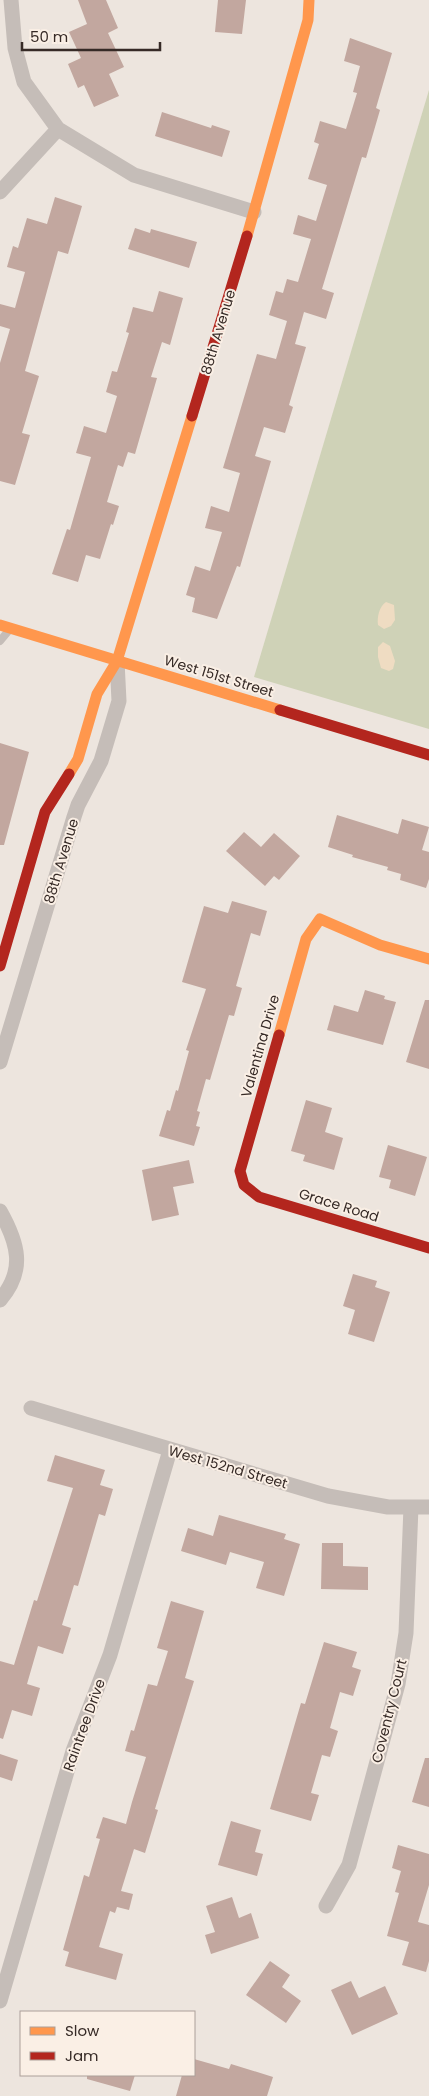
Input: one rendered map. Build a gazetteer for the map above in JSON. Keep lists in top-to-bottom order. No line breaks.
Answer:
{"streets":{"street":["88th Avenue","West 151st Street","Valentina Drive","Grace Road","West 152nd Street","Coventry Court","Raintree Drive"]},"crossings":[["88th Avenue","West 151st Street"],["Valentina Drive","Grace Road"],["West 152nd Street","Coventry Court"],["West 152nd Street","Raintree Drive"]],"legend":["Slow","Jam"],"scale_bar":"50 m"}
